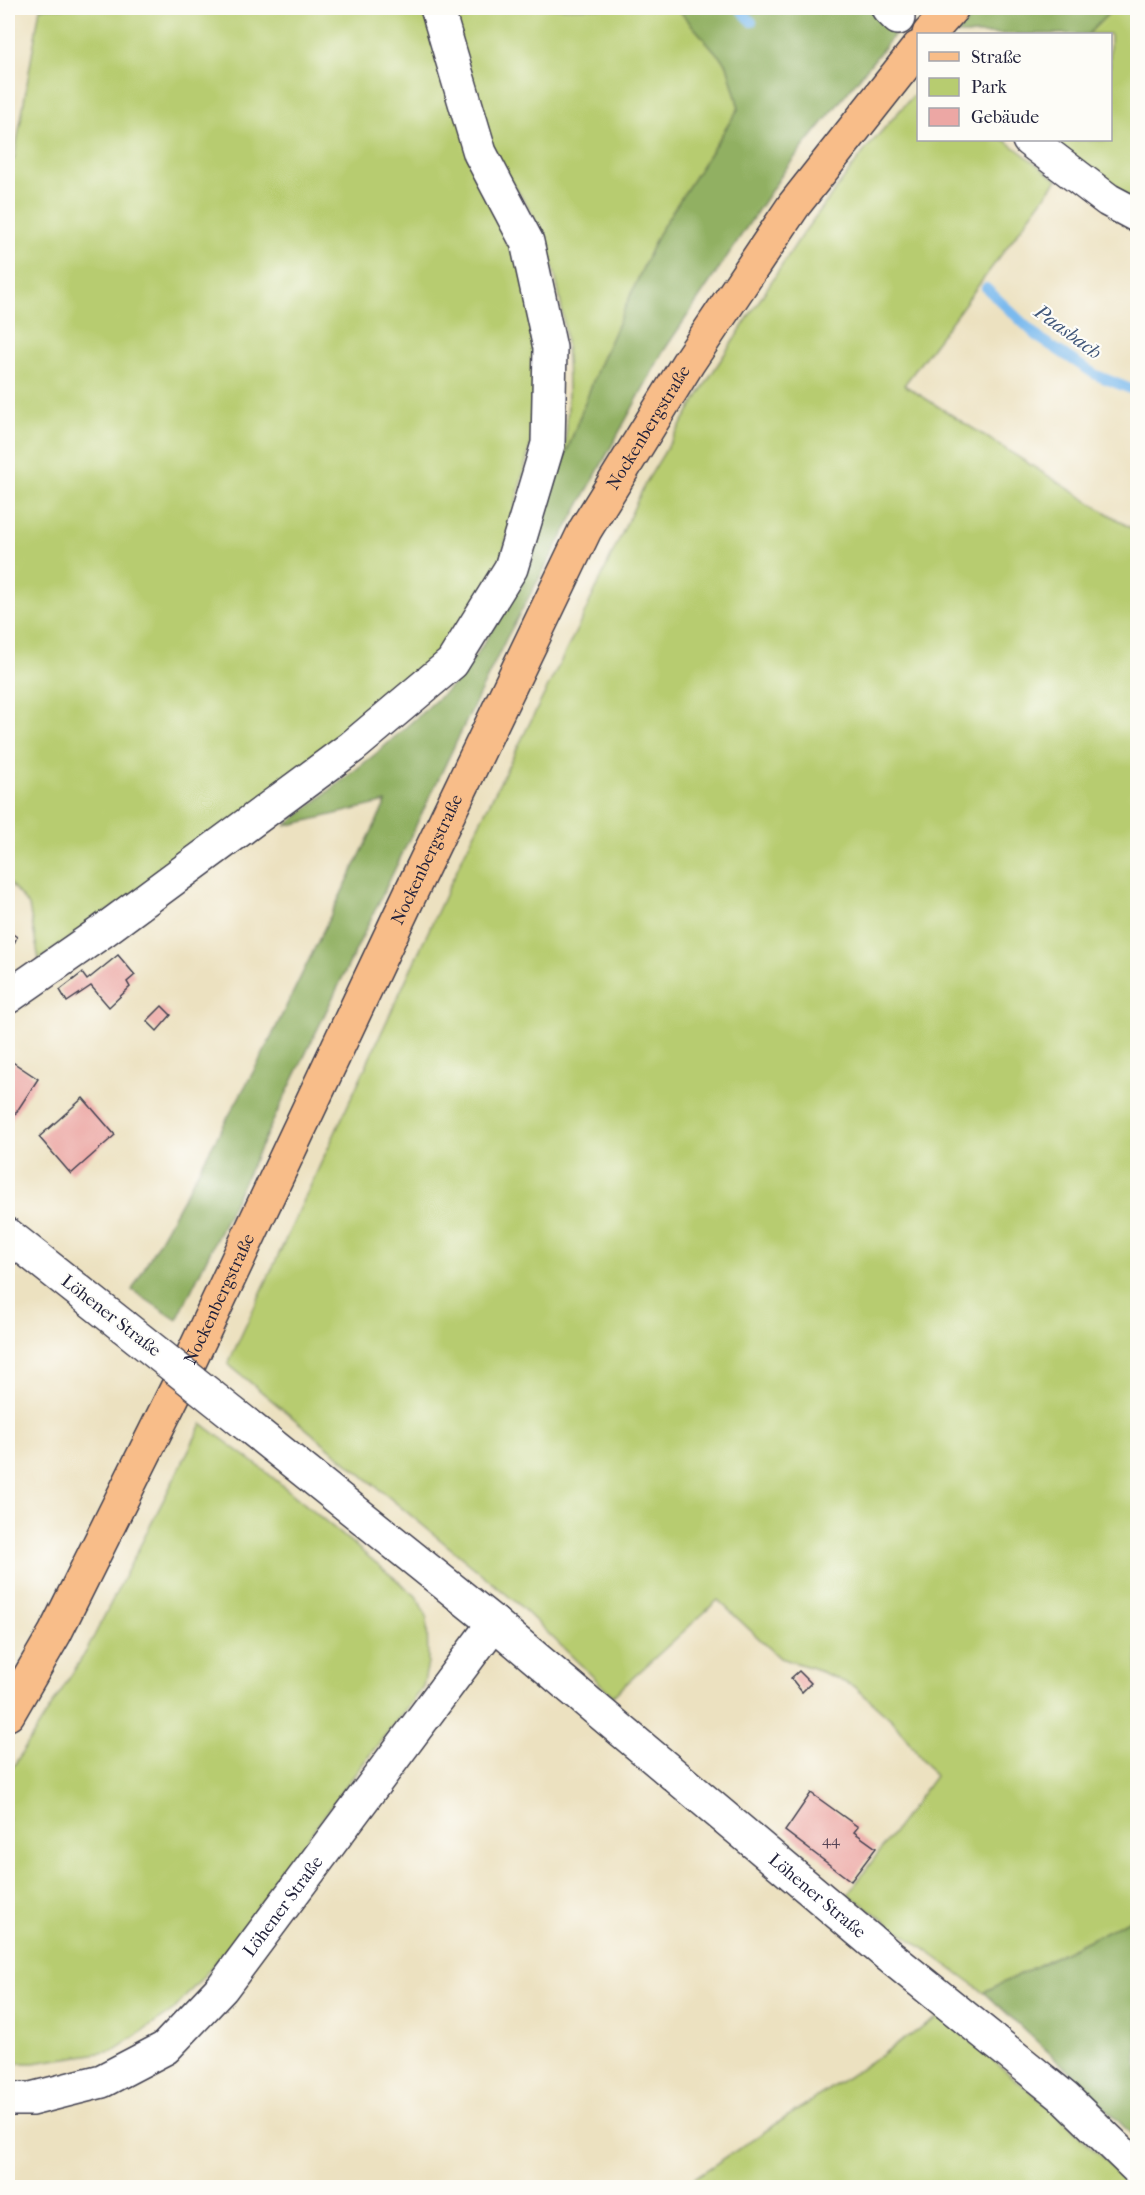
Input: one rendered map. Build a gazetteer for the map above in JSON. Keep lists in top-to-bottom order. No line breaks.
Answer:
{"streets":{"main road":["Nockenbergstraße"],"street":["Löhener Straße"]},"water":["Paasbach"],"house_numbers":["44"],"legend":["Straße","Park","Gebäude"]}
